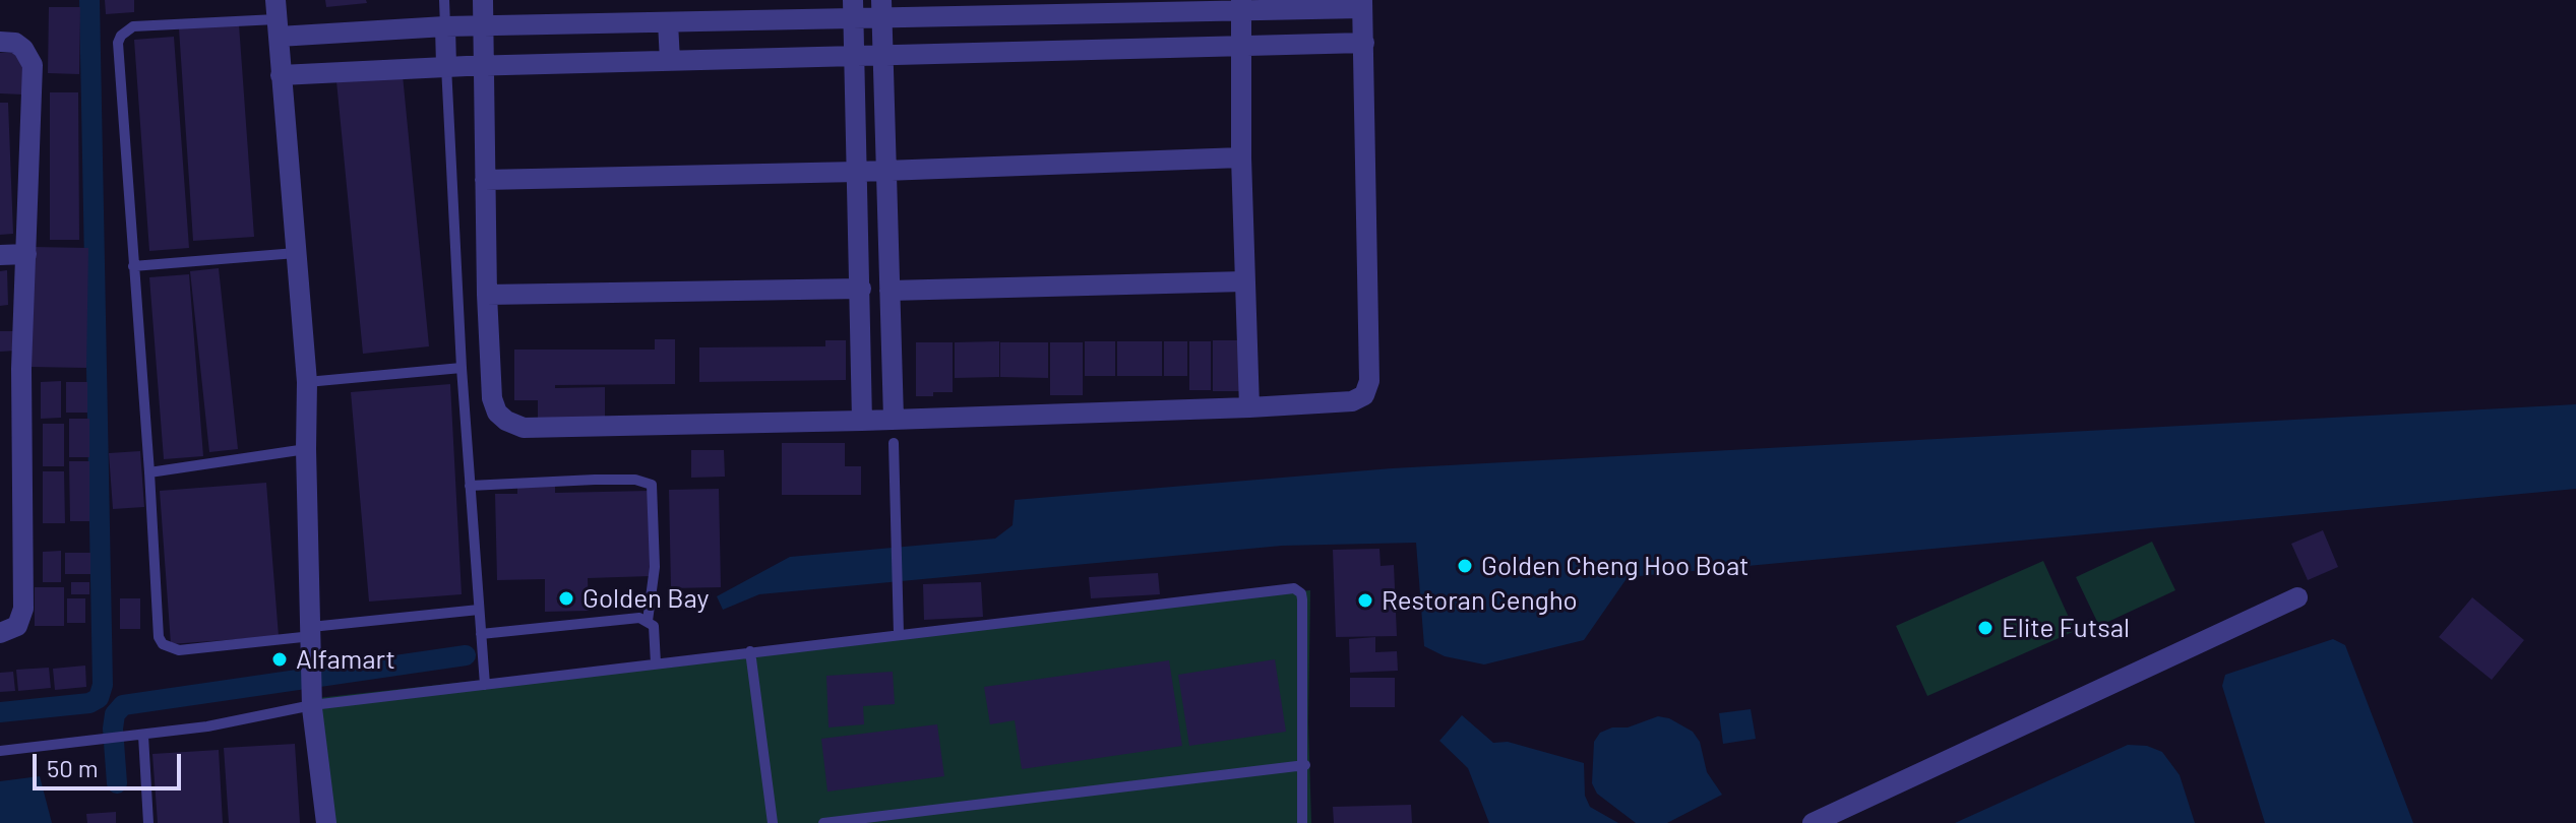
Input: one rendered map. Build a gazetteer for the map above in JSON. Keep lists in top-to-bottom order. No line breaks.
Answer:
{"places":["Golden Cheng Hoo Boat","Golden Bay","Restoran Cengho","Elite Futsal","Alfamart"],"scale_bar":"50 m"}
